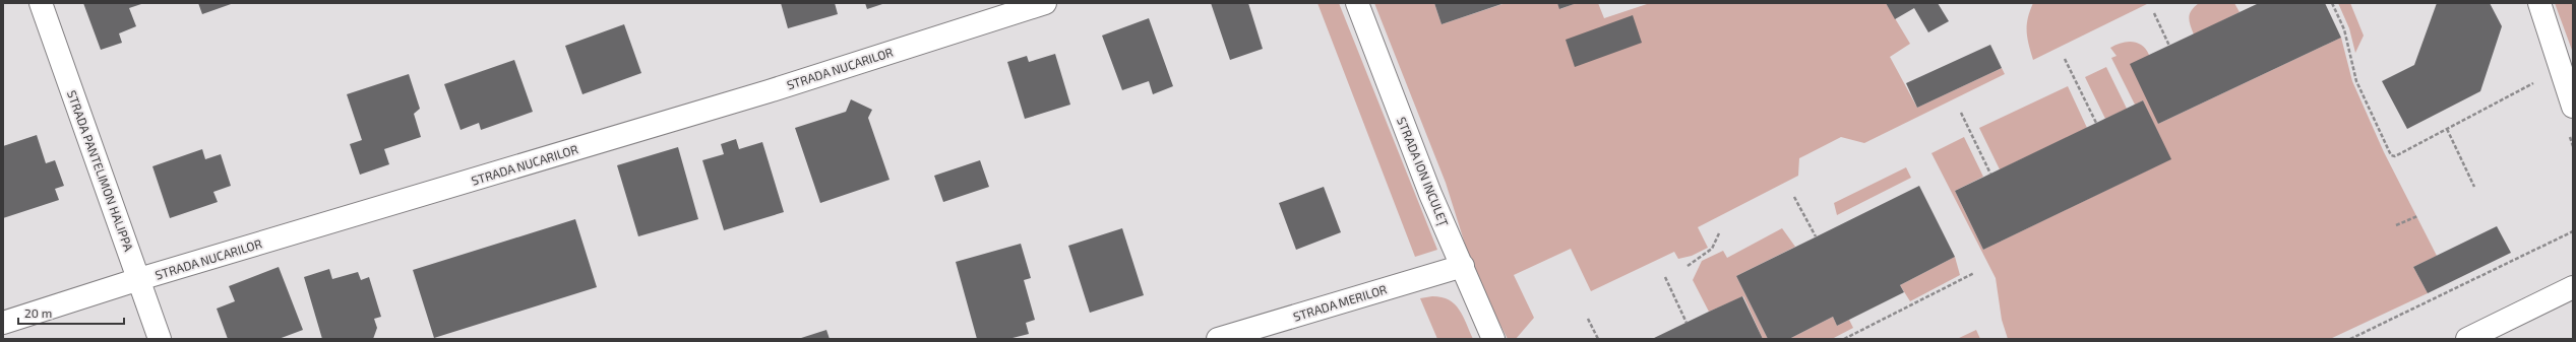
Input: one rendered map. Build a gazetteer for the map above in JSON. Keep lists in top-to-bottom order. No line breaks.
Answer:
{"streets":{"street":["STRADA NUCARILOR","STRADA PANTELIMON HALIPPA","STRADA ION INCULEȚ","STRADA MERILOR"]},"crossings":[["STRADA NUCARILOR","STRADA PANTELIMON HALIPPA"],["STRADA ION INCULEȚ","STRADA MERILOR"]],"scale_bar":"20 m"}
